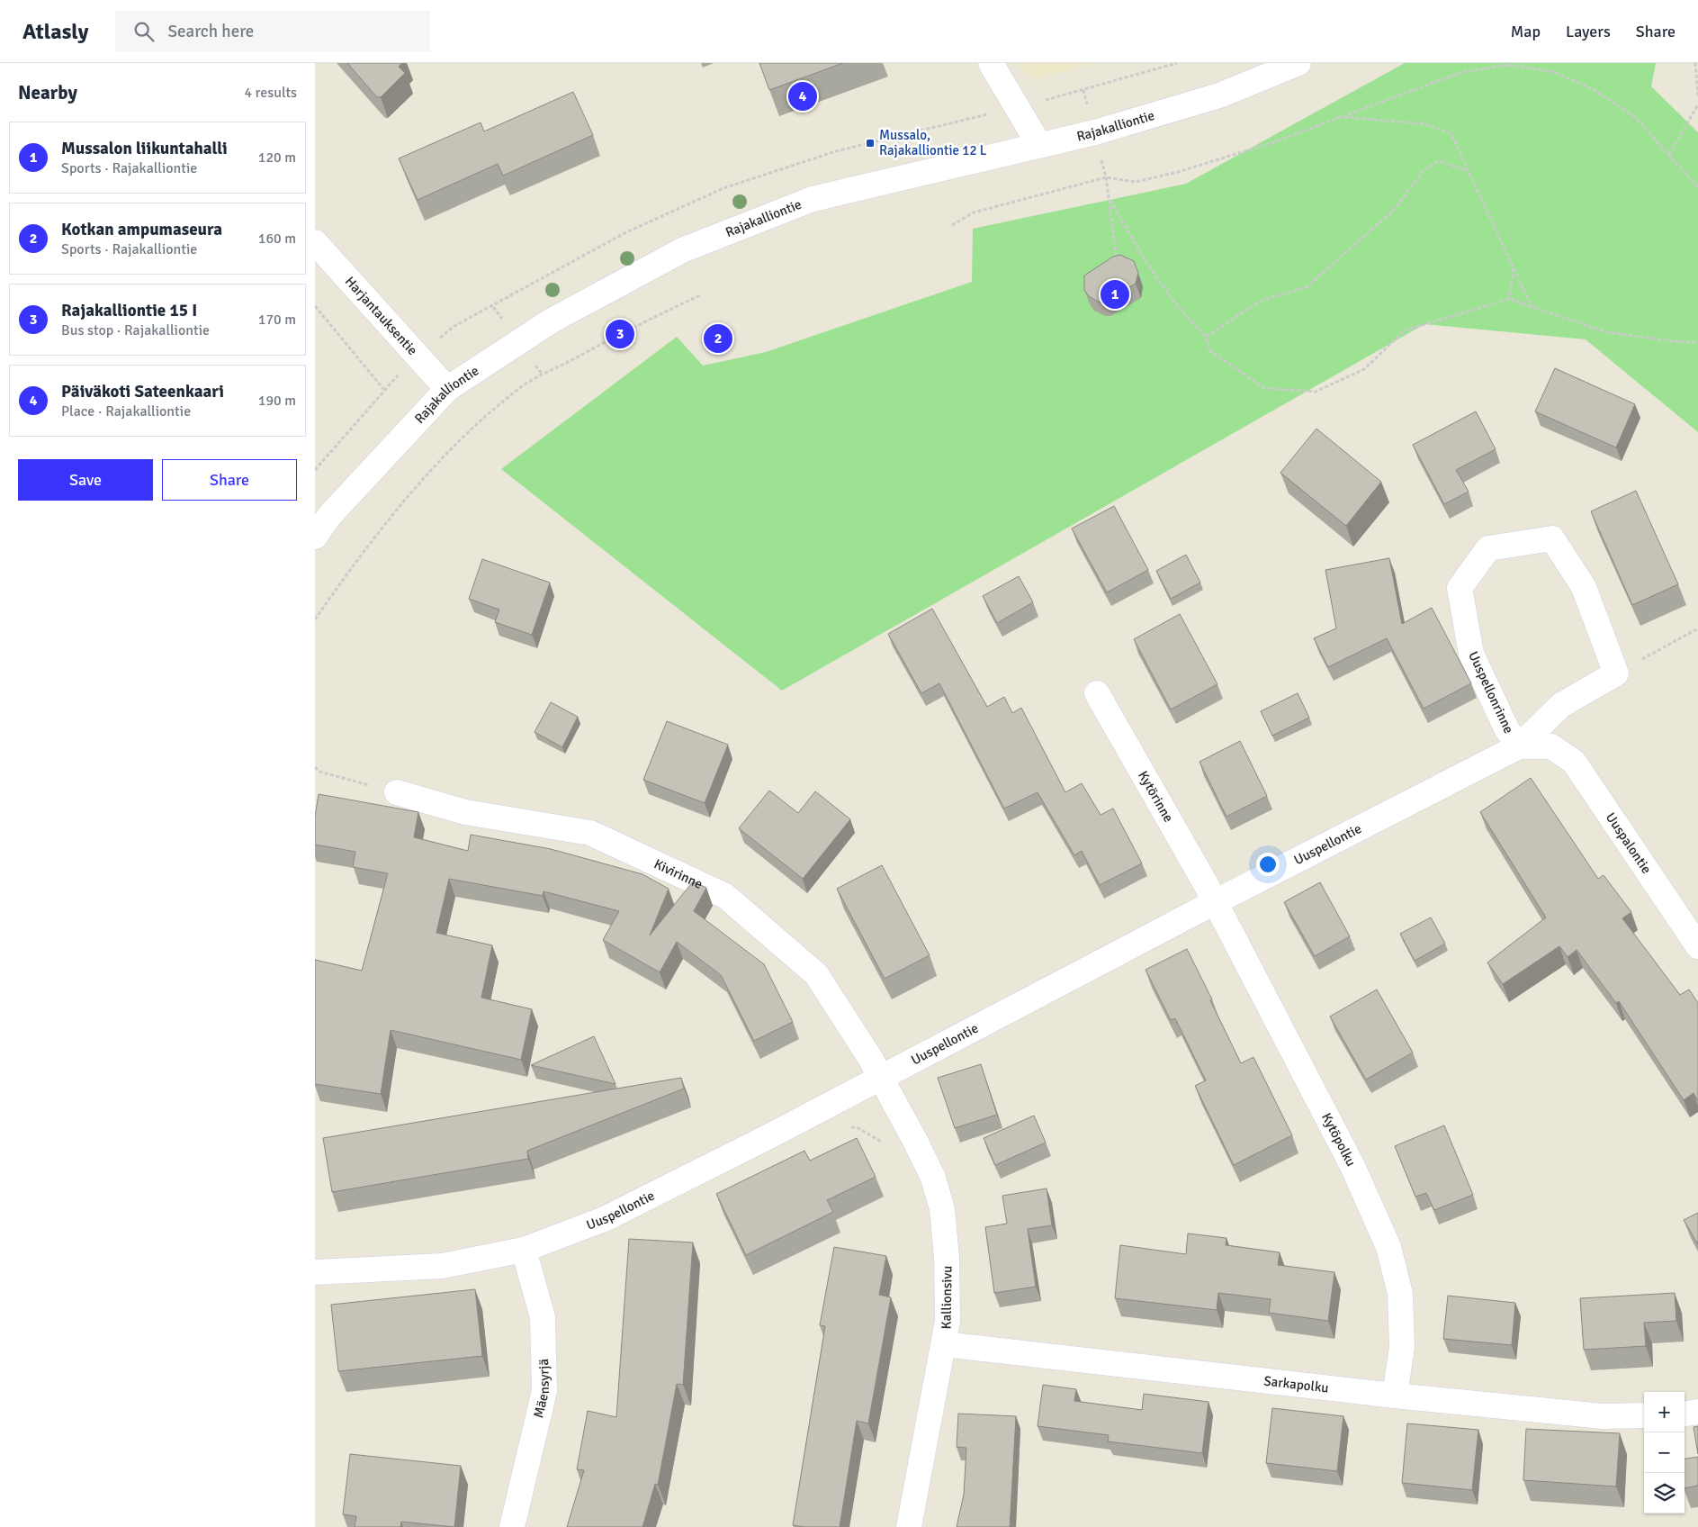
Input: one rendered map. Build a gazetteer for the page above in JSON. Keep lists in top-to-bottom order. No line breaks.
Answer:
{"streets":{"street":["Rajakalliontie","Harjantauksentie","Uuspellonrinne","Kytörinne","Uuspalontie","Uuspellontie","Kivirinne","Kytöpolku","Kallionsivu","Sarkapolku","Mäensyrjä"]},"crossings":[["Rajakalliontie","Harjantauksentie"],["Uuspellonrinne","Uuspellontie"],["Kytörinne","Uuspellontie"],["Kytörinne","Kytöpolku"],["Uuspalontie","Uuspellontie"],["Uuspellontie","Kivirinne"],["Uuspellontie","Kytöpolku"],["Uuspellontie","Kallionsivu"],["Uuspellontie","Mäensyrjä"],["Kivirinne","Kallionsivu"],["Kytöpolku","Sarkapolku"],["Kallionsivu","Sarkapolku"]],"places":{"transit":["Mussalo, Rajakalliontie 12 L"]},"page":{"header":"Atlasly","search":"Search here","nav":["Map","Layers","Share"],"heading":["Nearby","4 results"],"pins":["4","1","3","2"],"list":[{"mark":"1","name":"Mussalon liikuntahalli","note":"Sports · Rajakalliontie","value":"120 m"},{"mark":"2","name":"Kotkan ampumaseura","note":"Sports · Rajakalliontie","value":"160 m"},{"mark":"3","name":"Rajakalliontie 15 I","note":"Bus stop · Rajakalliontie","value":"170 m"},{"mark":"4","name":"Päiväkoti Sateenkaari","note":"Place · Rajakalliontie","value":"190 m"}],"buttons":["Save","Share"],"map_buttons":["+","−"]}}
